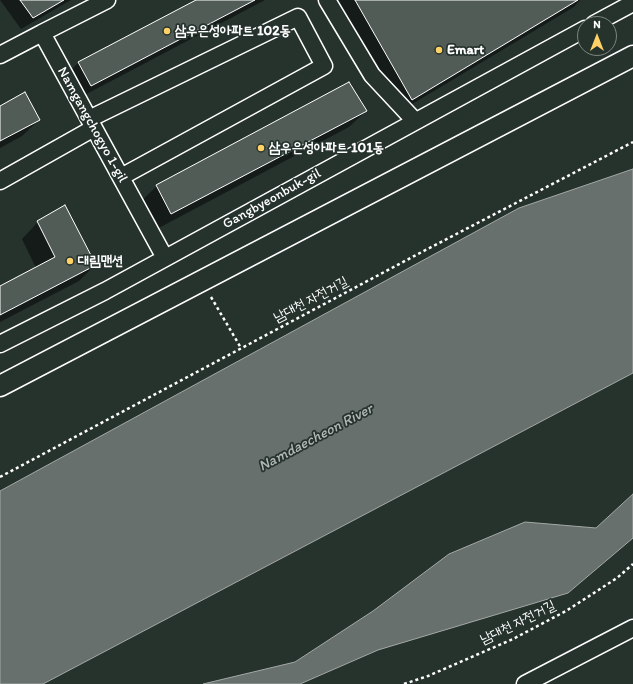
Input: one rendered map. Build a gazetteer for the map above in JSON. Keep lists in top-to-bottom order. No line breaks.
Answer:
{"streets":{"street":["Namgangchogyo 1-gil","Gangbyeonbuk-gil"],"path":["남대천 자전거길"]},"crossings":[["Namgangchogyo 1-gil","Gangbyeonbuk-gil"]],"water":["Namdaecheon River"],"places":["삼우은성아파트 102동","Emart","삼우은성아파트 101동","대림맨션"],"north":"top"}
